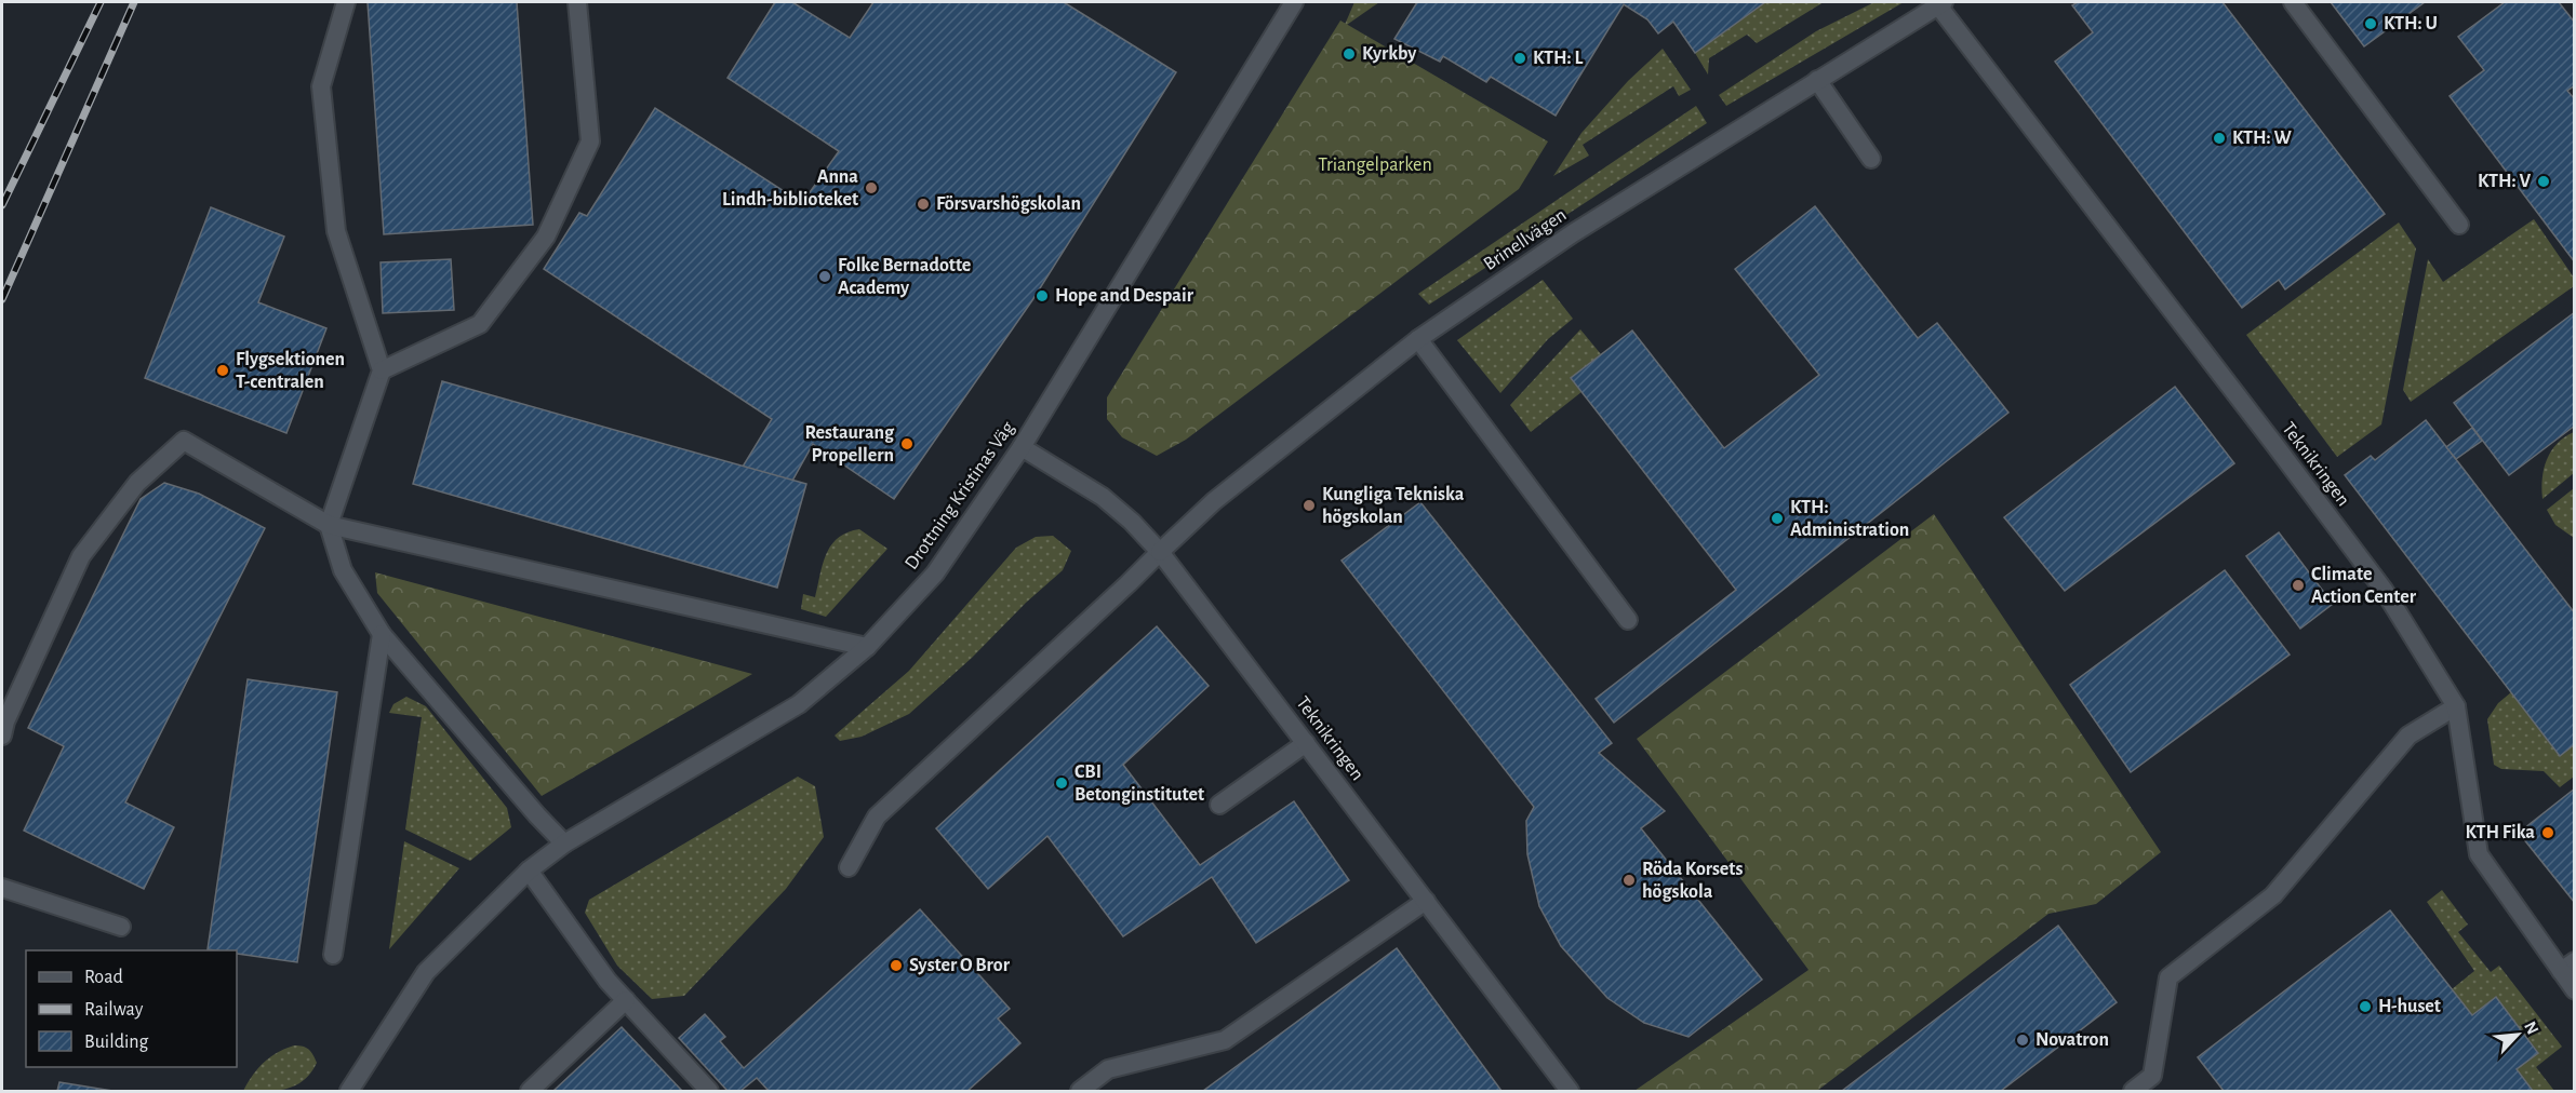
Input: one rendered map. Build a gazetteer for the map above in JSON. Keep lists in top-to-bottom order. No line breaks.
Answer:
{"streets":{"street":["Brinellvägen","Teknikringen","Drottning Kristinas Väg"]},"crossings":[["Brinellvägen","Teknikringen"],["Teknikringen","Drottning Kristinas Väg"]],"parks":["Triangelparken"],"places":["KTH: U","Kyrkby","KTH: L","KTH: W","KTH: V","Anna Lindh-biblioteket","Försvarshögskolan","Folke Bernadotte Academy","Hope and Despair","Flygsektionen T-centralen","Restaurang Propellern","Kungliga Tekniska högskolan","KTH: Administration","Climate Action Center","CBI Betonginstitutet","KTH Fika","Röda Korsets högskola","Syster O Bror","H-huset","Novatron"],"legend":["Road","Railway","Building"],"north":"top right"}
